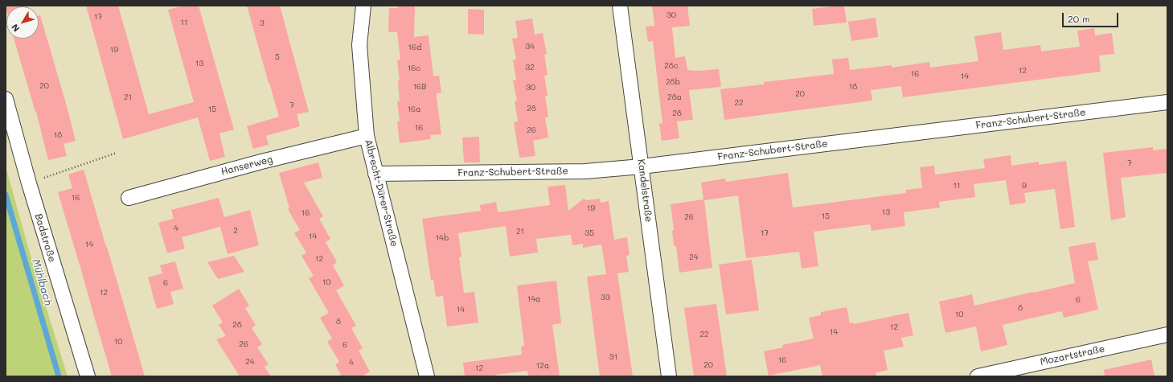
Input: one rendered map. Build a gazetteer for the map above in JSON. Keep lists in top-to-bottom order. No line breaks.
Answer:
{"streets":{"street":["Franz-Schubert-Straße","Hanserweg","Kandelstraße","Albrecht-Dürer-Straße","Badstraße","Mozartstraße"]},"crossings":[["Franz-Schubert-Straße","Kandelstraße"],["Franz-Schubert-Straße","Albrecht-Dürer-Straße"],["Hanserweg","Albrecht-Dürer-Straße"]],"water":["Mühlbach"],"house_numbers":["30","17","11","3","34","16d","19","5","13","28c","32","16c","12","16","14","28b","20","16B","18","30","20","21","28a","22","7","28","15","16a","28","16","26","18","7","11","9","16","19","13","16","15","26","4","2","21","35","17","14","14b","14","24","12","10","6","12","33","14a","6","8","14","10","8","28","12","14","22","10","26","6","31","16","24","4","20","12a","12"],"scale_bar":"20 m","north":"bottom left"}
